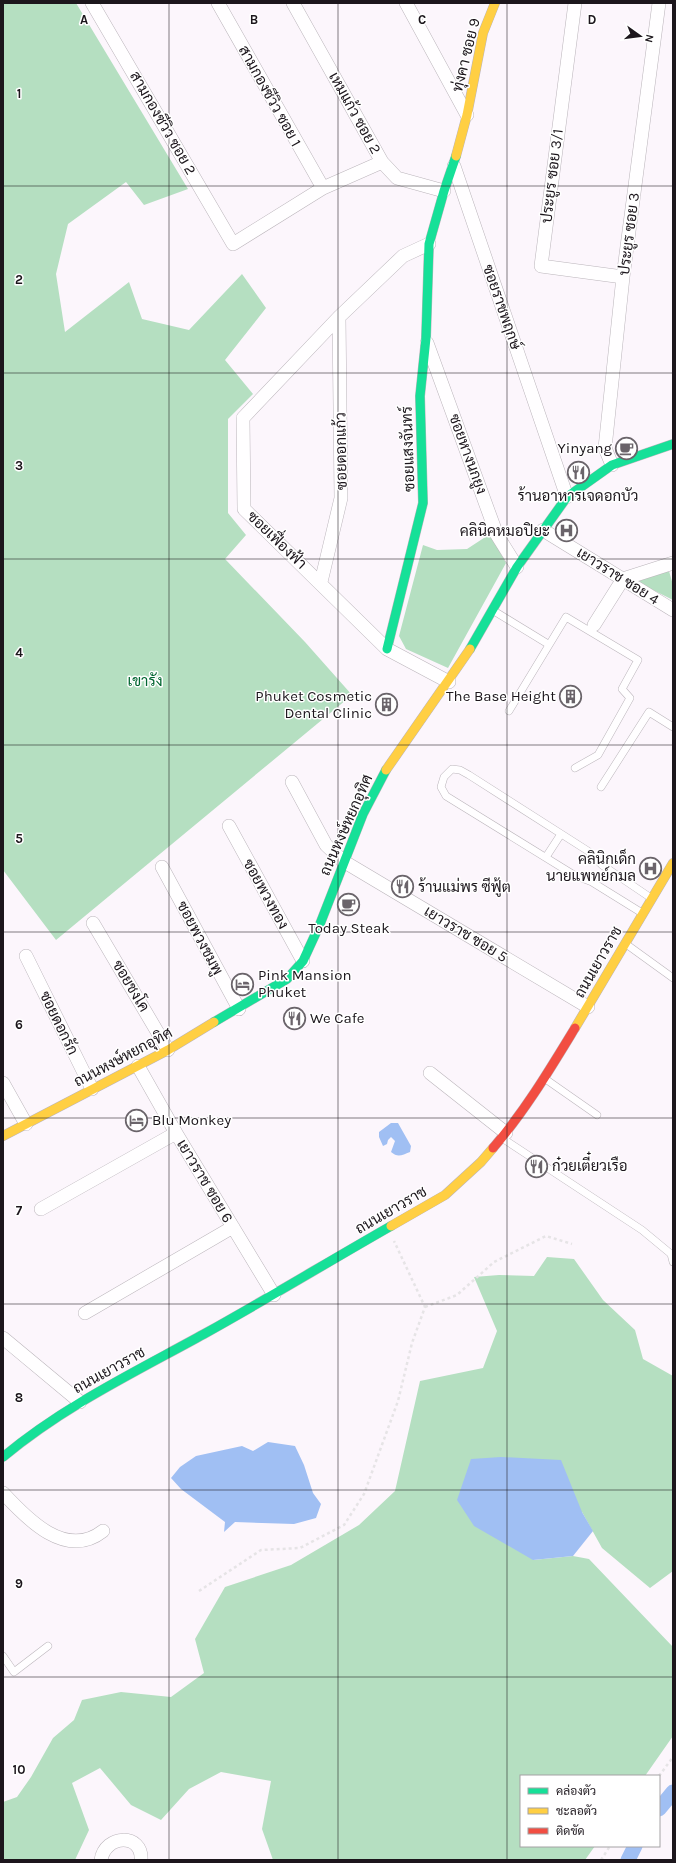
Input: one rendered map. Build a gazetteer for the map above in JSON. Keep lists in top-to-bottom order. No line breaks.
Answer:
{"streets":{"street":["ทุ่งคา ซอย 9","สามกองซีวิว ซอย 1","เหมแก้ว ซอย 2","สามกองซีวิว ซอย 2","ประยูร ซอย 3/1","ประยูร ซอย 3","ซอยราชพฤกษ์","ซอยแสงจันทร์","ซอยดอกแก้ว","ซอยหางนกยูง","ซอยเฟื่องฟ้า","เยาวราช ซอย 4","ถนนหงษ์หยกอุทิศ","ซอยพวงทอง","เยาวราช ซอย 5","ซอยพวงชมพู","ถนนเยาวราช","ซอยชงโค","ซอยดอกรัก","เยาวราช ซอย 6"]},"crossings":[["สามกองซีวิว ซอย 1","สามกองซีวิว ซอย 2"],["เหมแก้ว ซอย 2","ซอยแสงจันทร์"],["ประยูร ซอย 3/1","ประยูร ซอย 3"],["ประยูร ซอย 3","ถนนหงษ์หยกอุทิศ"],["ซอยราชพฤกษ์","ซอยแสงจันทร์"],["ซอยราชพฤกษ์","ถนนหงษ์หยกอุทิศ"],["ซอยแสงจันทร์","ซอยหางนกยูง"],["ซอยแสงจันทร์","ซอยเฟื่องฟ้า"],["ซอยดอกแก้ว","ซอยเฟื่องฟ้า"],["ซอยหางนกยูง","ถนนหงษ์หยกอุทิศ"],["ซอยเฟื่องฟ้า","ถนนหงษ์หยกอุทิศ"],["เยาวราช ซอย 4","ถนนหงษ์หยกอุทิศ"],["ถนนหงษ์หยกอุทิศ","ซอยพวงทอง"],["ถนนหงษ์หยกอุทิศ","เยาวราช ซอย 5"],["ถนนหงษ์หยกอุทิศ","ซอยพวงชมพู"],["ถนนหงษ์หยกอุทิศ","ซอยชงโค"],["ถนนหงษ์หยกอุทิศ","ซอยดอกรัก"],["ถนนหงษ์หยกอุทิศ","เยาวราช ซอย 6"],["เยาวราช ซอย 5","ถนนเยาวราช"],["ถนนเยาวราช","เยาวราช ซอย 6"]],"parks":["เขารัง"],"places":{"cafe":["Yinyang","Today Steak"],"restaurant":["ร้านอาหารเจดอกบัว","ร้านแม่พร ซีฟู้ต","We Cafe","ก๋วยเตี๋ยวเรือ"],"hospital":["คลินิคหมอปิยะ","คลินิกเด็ก นายแพทย์กมล"],"building":["The Base Height","Phuket Cosmetic Dental Clinic"],"hotel":["Pink Mansion Phuket","Blu Monkey"]},"legend":["คล่องตัว","ชะลอตัว","ติดขัด"],"north":"right","grid":{"columns":["A","B","C","D"],"rows":["1","2","3","4","5","6","7","8","9","10"]}}
